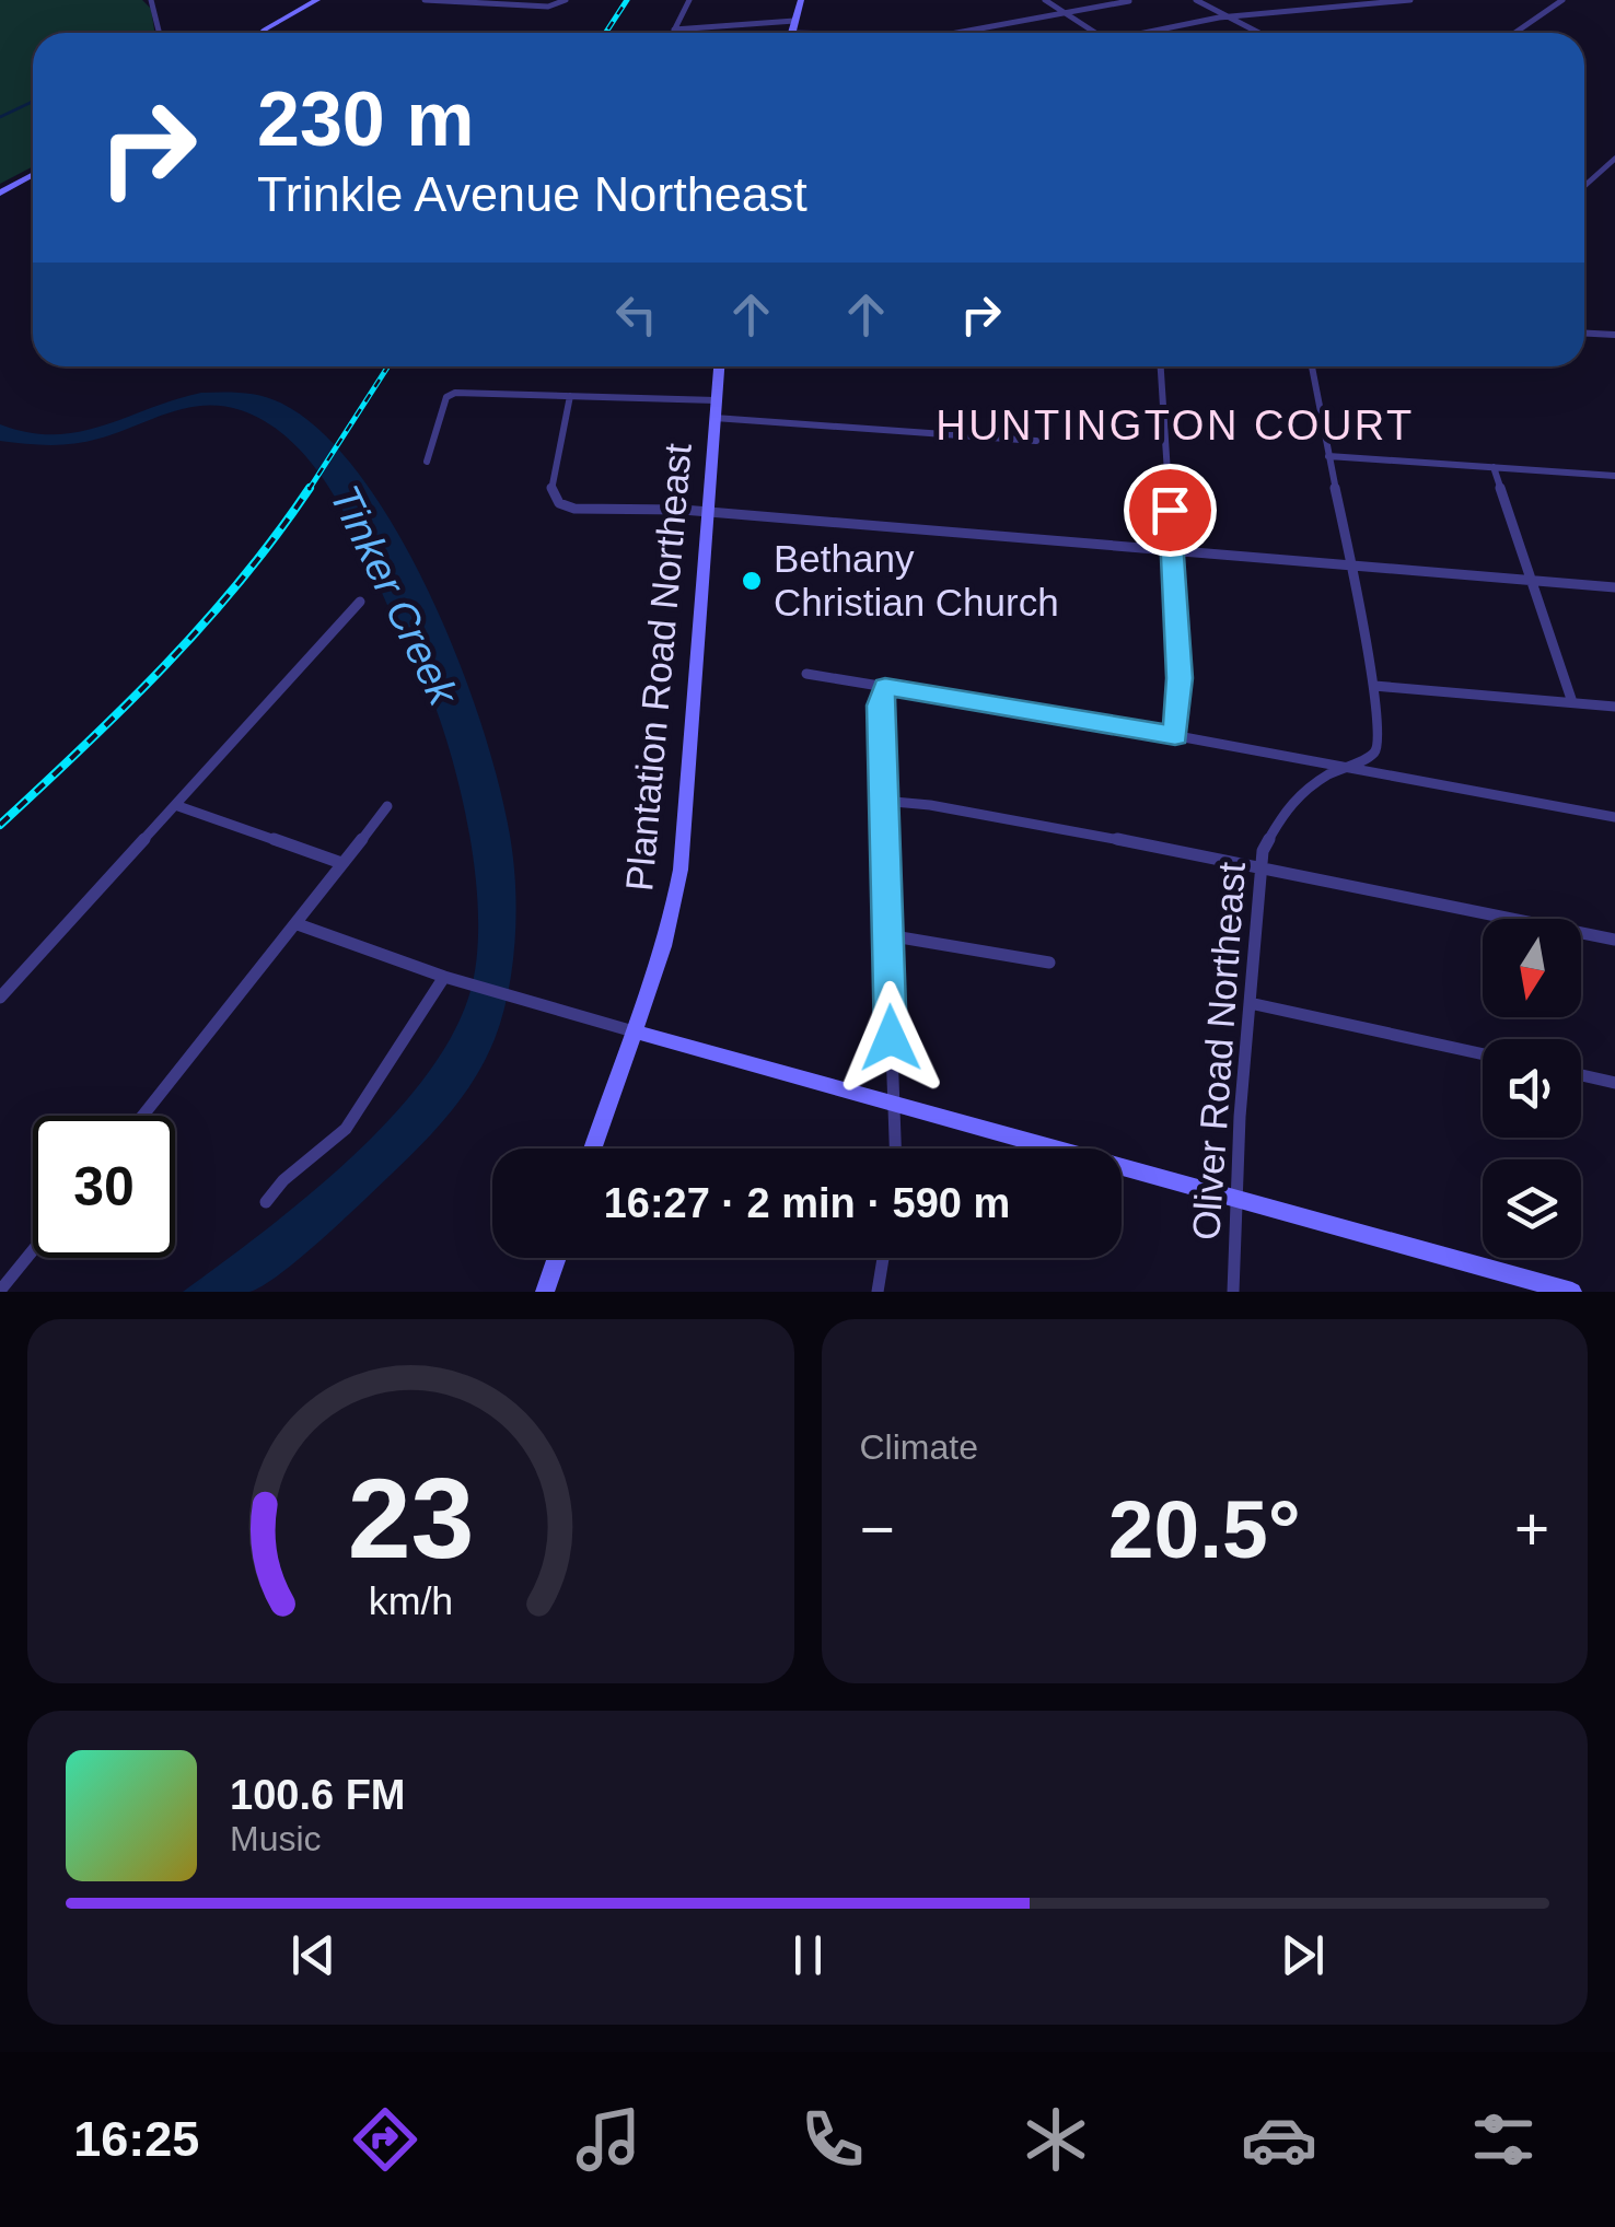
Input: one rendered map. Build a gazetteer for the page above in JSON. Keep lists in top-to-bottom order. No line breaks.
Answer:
{"streets":{"main road":["Plantation Road Northeast"],"street":["Oliver Road Northeast"]},"districts":["HUNTINGTON COURT"],"water":["Tinker Creek"],"places":["Bethany Christian Church"],"north":"bottom","page":{"turn":["230 m","Trinkle Avenue Northeast"],"limit":"30","trip":"16:27 · 2 min · 590 m","tile":"Climate","heat":["−","20.5°","+"],"song":["100.6 FM","Music"],"tabs":"16:25","gauge":["23","km/h"]}}
